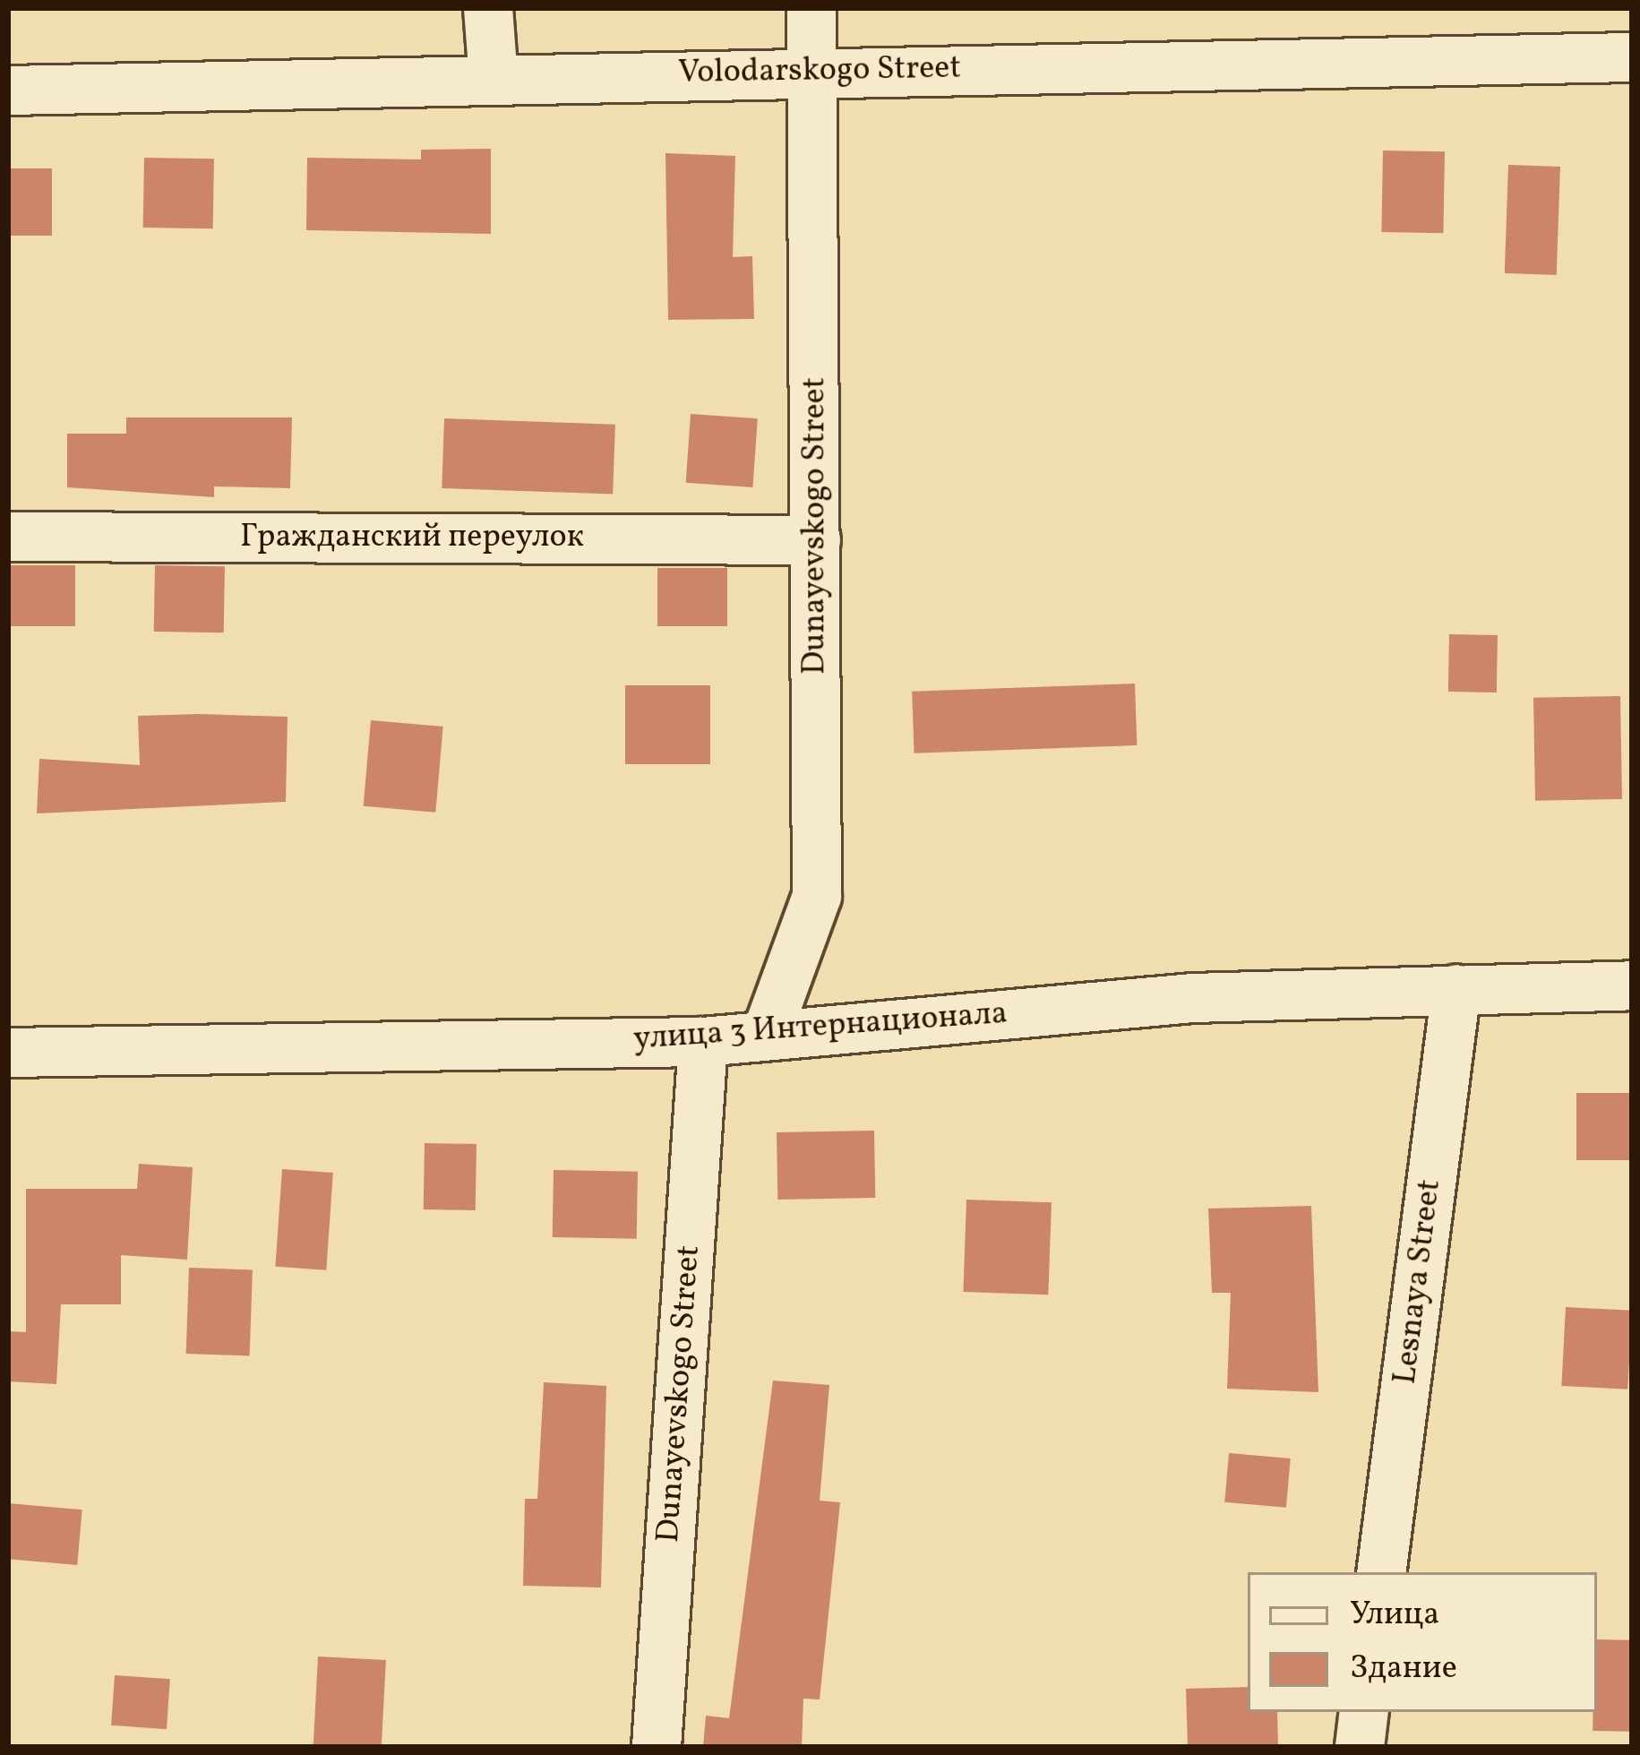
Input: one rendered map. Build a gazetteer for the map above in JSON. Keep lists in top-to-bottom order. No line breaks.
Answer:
{"streets":{"street":["Volodarskogo Street","Dunayevskogo Street","Гражданский переулок","улица 3 Интернационала","Lesnaya Street"]},"crossings":[["Volodarskogo Street","Dunayevskogo Street"],["Dunayevskogo Street","Гражданский переулок"],["Dunayevskogo Street","улица 3 Интернационала"],["улица 3 Интернационала","Lesnaya Street"]],"legend":["Улица","Здание"]}
